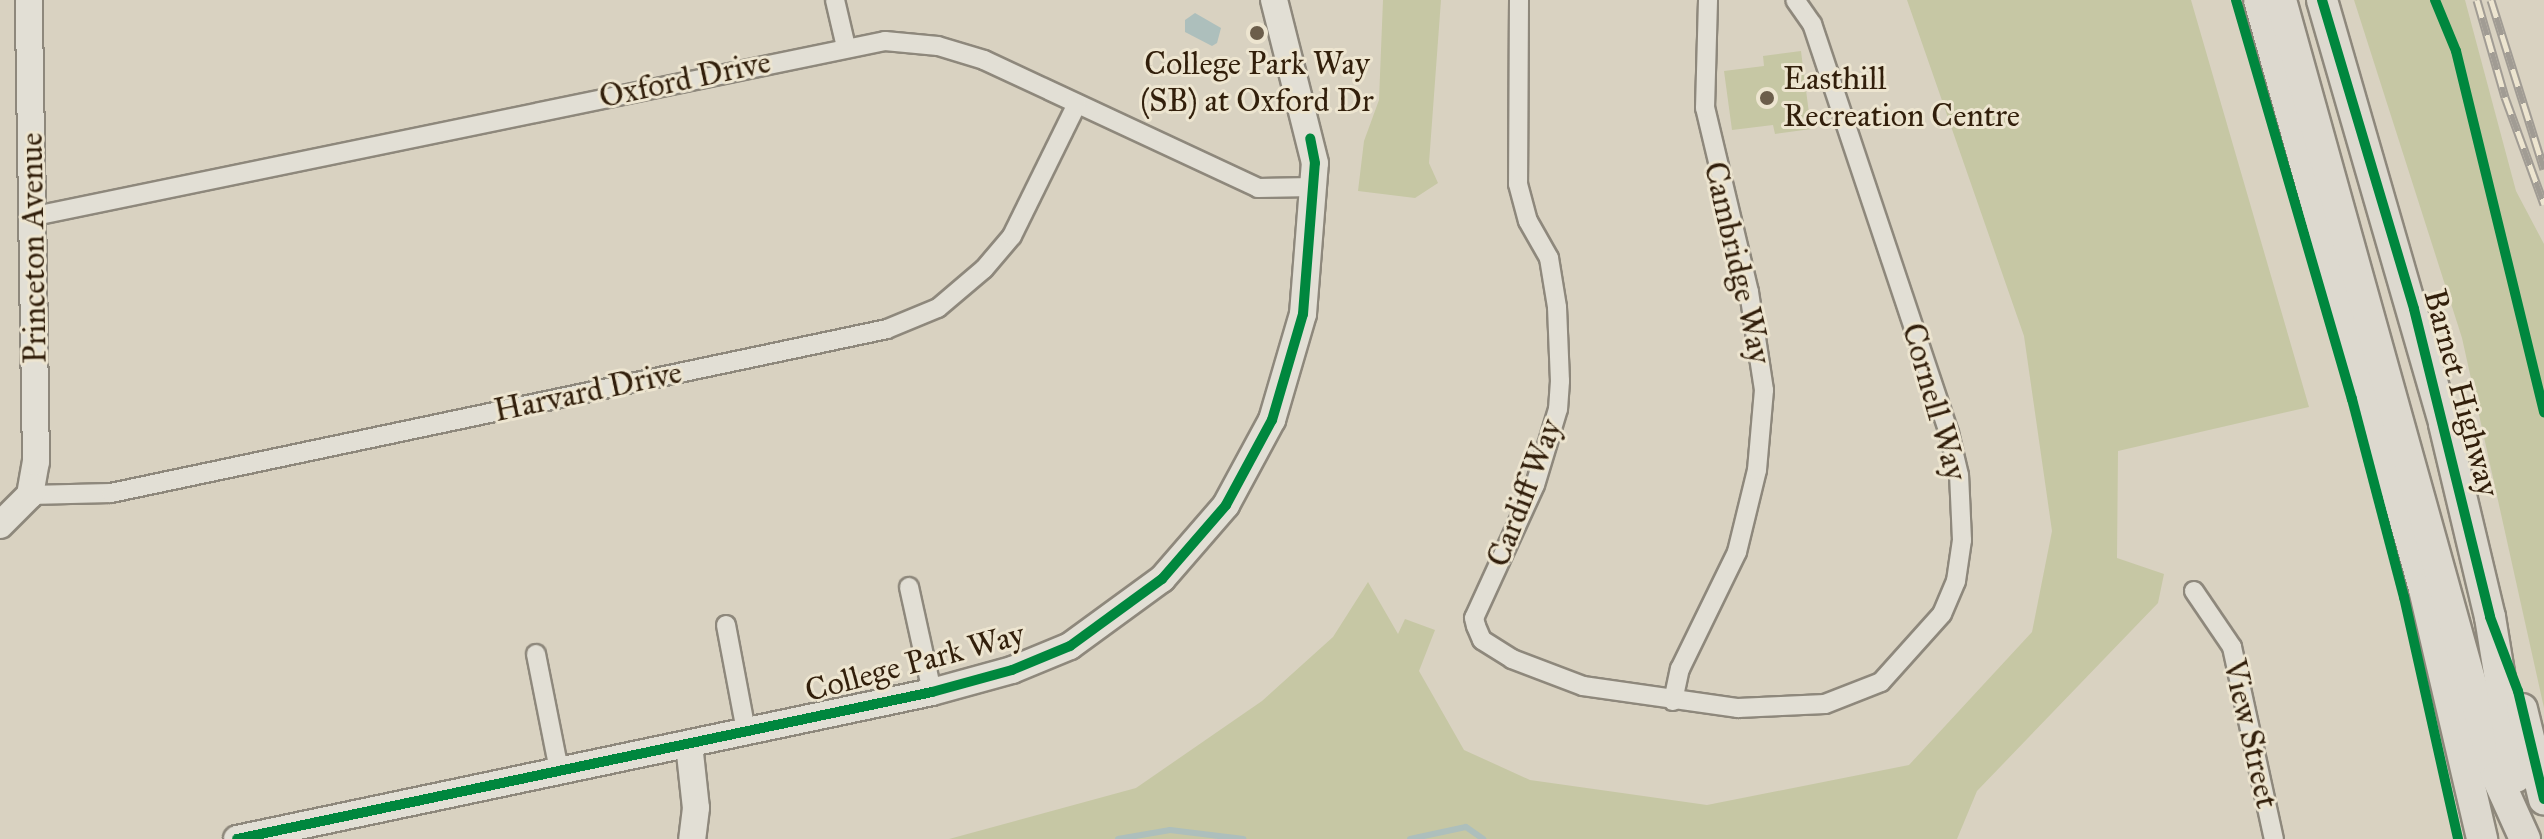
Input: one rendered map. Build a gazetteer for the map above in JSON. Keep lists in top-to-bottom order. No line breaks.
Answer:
{"streets":{"main road":["Barnet Highway"],"street":["Oxford Drive","Princeton Avenue","Cambridge Way","Harvard Drive","Cornell Way","Cardiff Way","College Park Way","View Street"]},"crossings":[["Oxford Drive","Princeton Avenue"],["Oxford Drive","Harvard Drive"],["Oxford Drive","College Park Way"],["Princeton Avenue","Harvard Drive"],["Cambridge Way","Cornell Way"],["Cambridge Way","Cardiff Way"],["Cornell Way","Cardiff Way"]],"places":["College Park Way (SB) at Oxford Dr","Easthill Recreation Centre"]}
